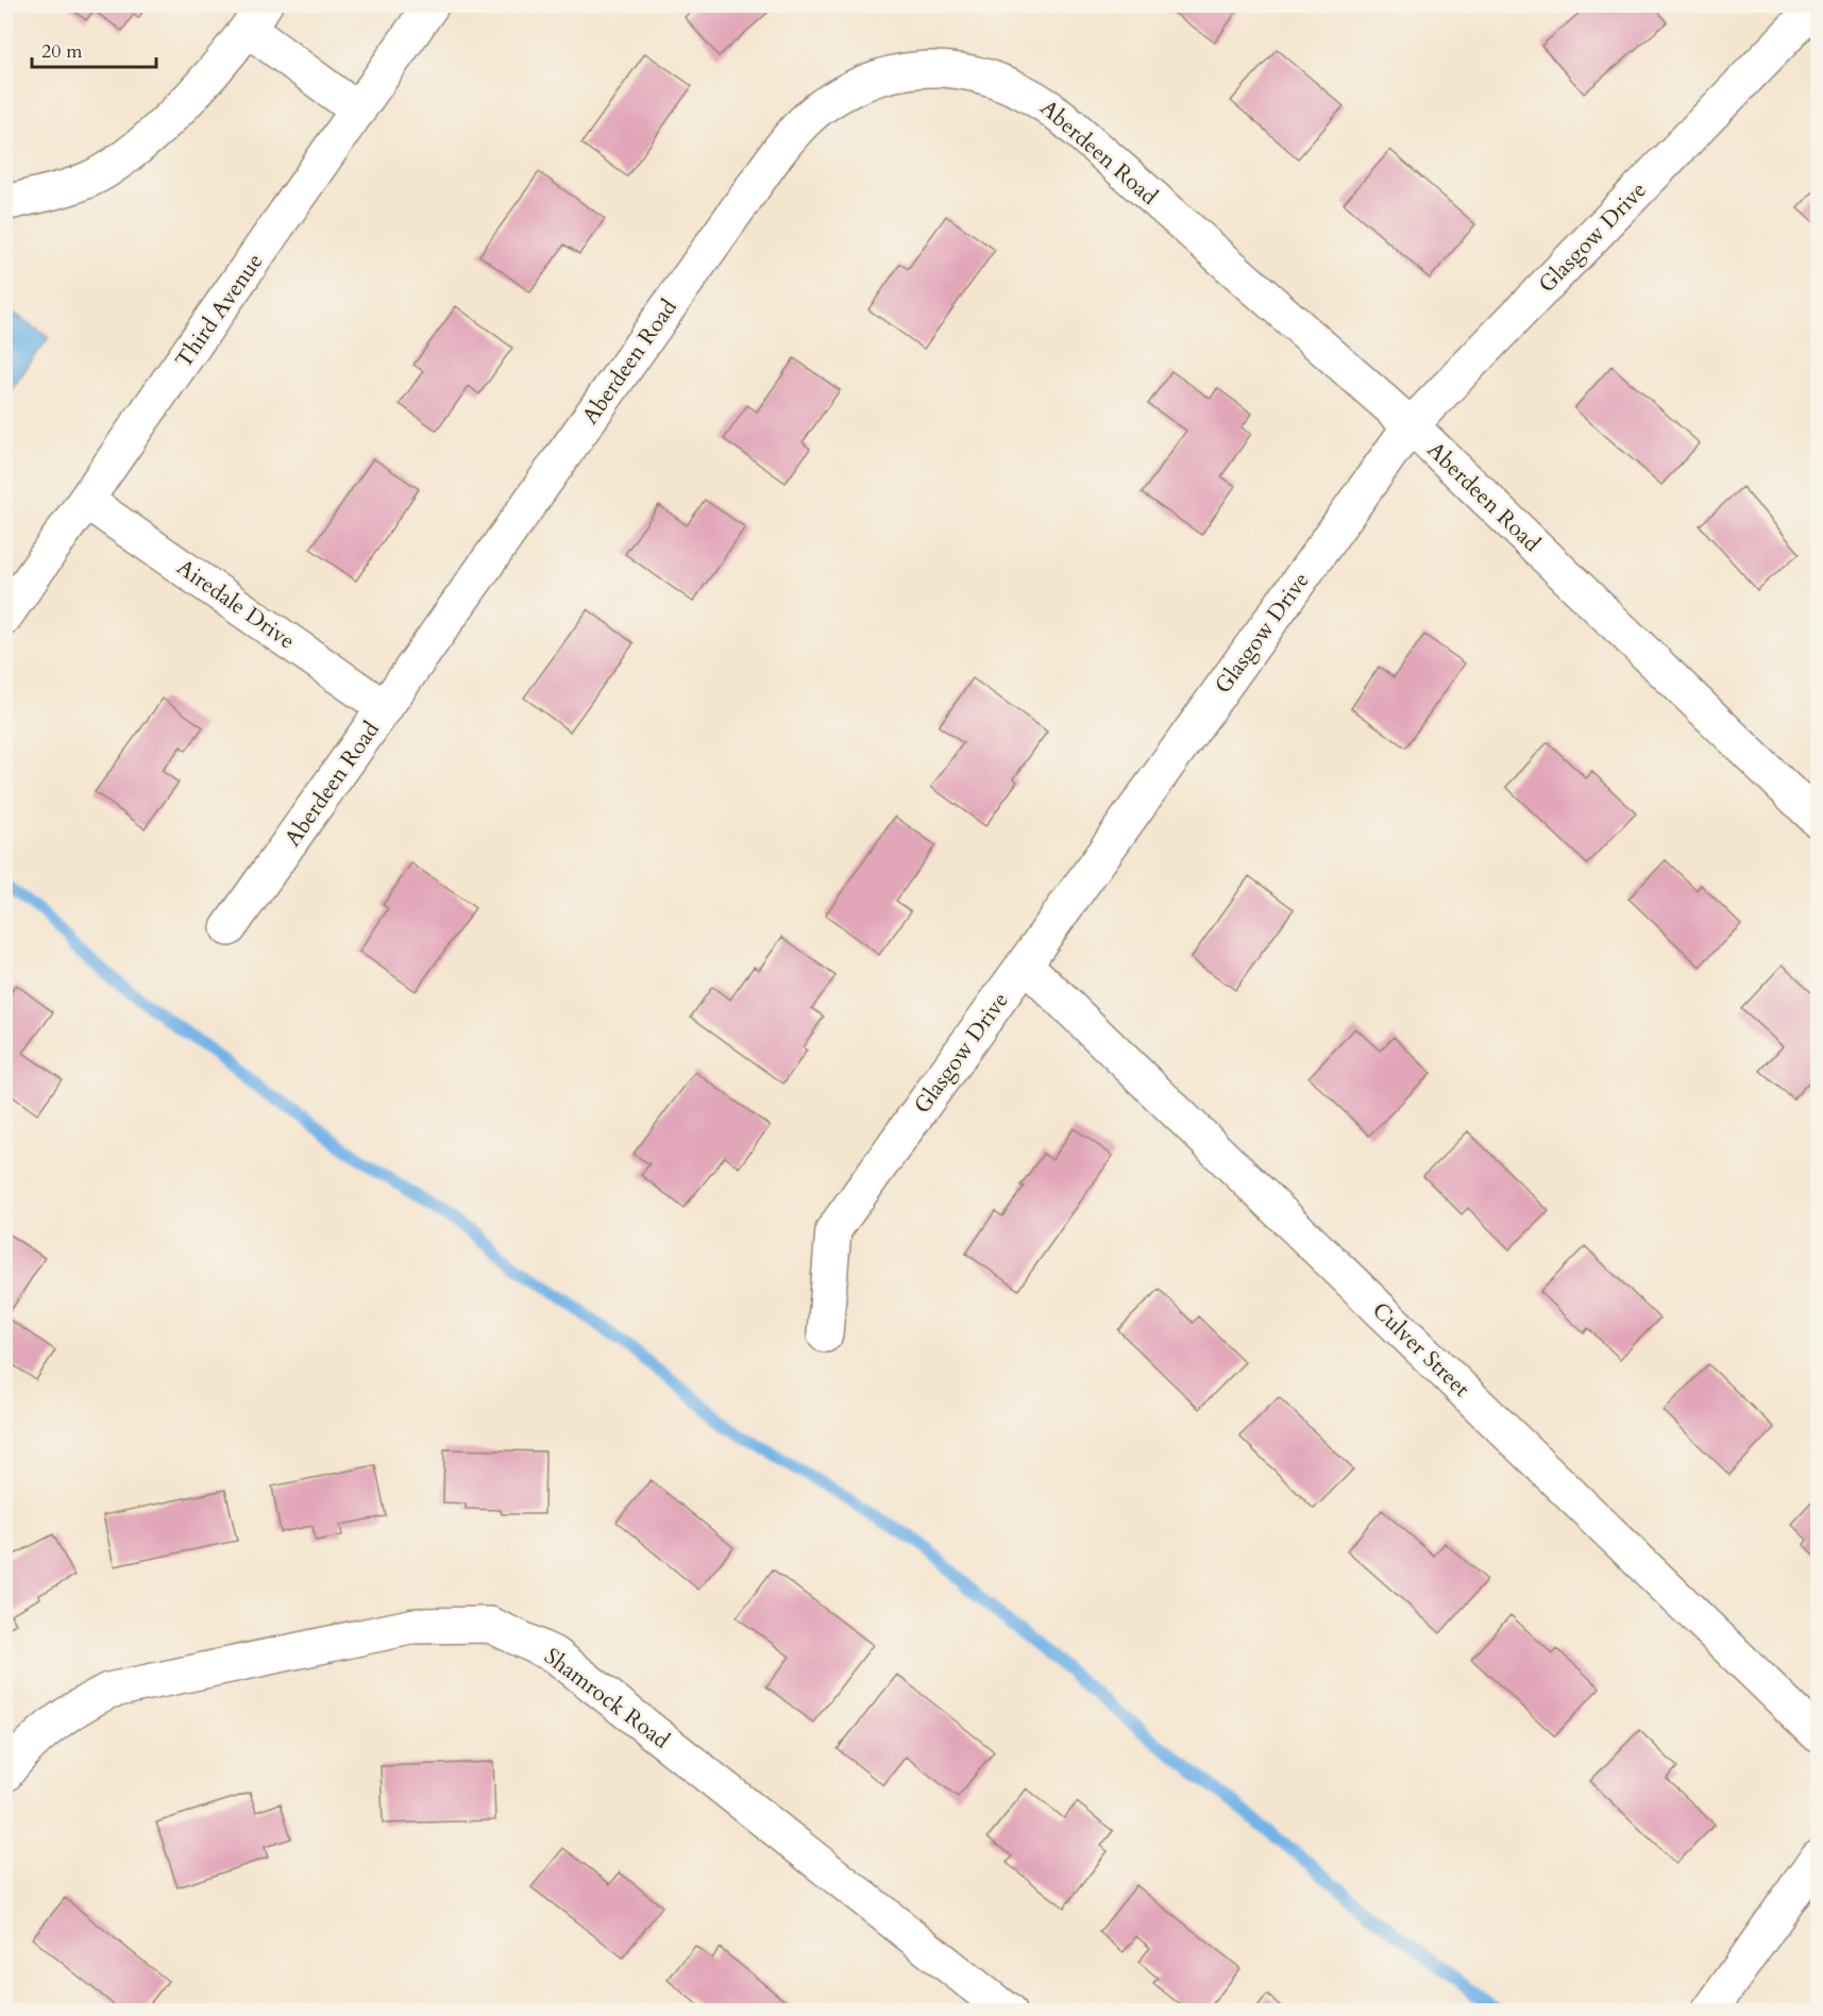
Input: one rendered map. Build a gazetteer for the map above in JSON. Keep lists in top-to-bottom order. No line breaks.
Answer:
{"streets":{"street":["Aberdeen Road","Glasgow Drive","Third Avenue","Airedale Drive","Culver Street","Shamrock Road"]},"crossings":[["Aberdeen Road","Glasgow Drive"],["Aberdeen Road","Airedale Drive"],["Glasgow Drive","Culver Street"],["Third Avenue","Airedale Drive"]],"scale_bar":"20 m"}
